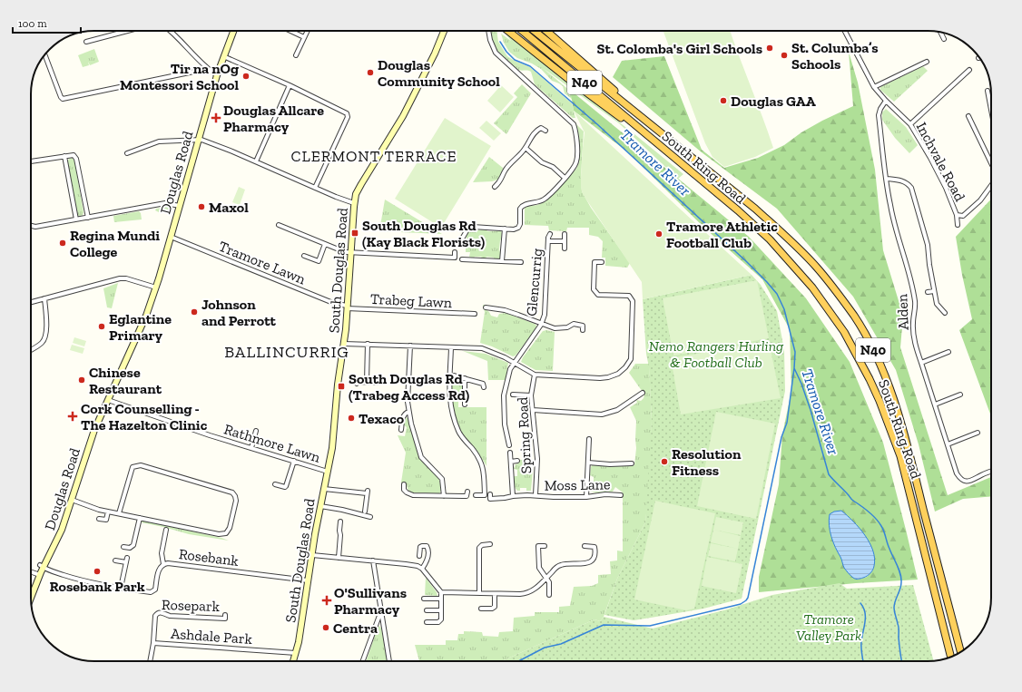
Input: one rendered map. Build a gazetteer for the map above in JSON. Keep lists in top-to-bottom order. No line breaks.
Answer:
{"streets":{"highway":["N40","South Ring Road"],"main road":["Douglas Road","South Douglas Road"],"street":["Inchvale Road","Tramore Lawn","Glencurrig","Trabeg Lawn","Alden","Spring Road","Rathmore Lawn","Moss Lane","Rosebank","Rosepark","Ashdale Park"]},"crossings":[["Inchvale Road","Alden"],["Douglas Road","Tramore Lawn"],["Douglas Road","Rathmore Lawn"],["Douglas Road","Rosebank"],["Tramore Lawn","South Douglas Road"],["Tramore Lawn","Trabeg Lawn"],["South Douglas Road","Trabeg Lawn"],["South Douglas Road","Rathmore Lawn"],["South Douglas Road","Rosebank"],["South Douglas Road","Ashdale Park"],["Spring Road","Moss Lane"],["Rosepark","Ashdale Park"]],"districts":["CLERMONT TERRACE","BALLINCURRIG"],"water":["Tramore River"],"parks":["Nemo Rangers Hurling & Football Club","Tramore Valley Park"],"places":{"other":["St. Colomba's Girl Schools","St. Columba’s Schools","Douglas Community School","Tir na nOg Montessori School","Douglas GAA","Maxol","Tramore Athletic Football Club","Regina Mundi College","Johnson and Perrott","Eglantine Primary","Chinese Restaurant","Texaco","Resolution Fitness","Rosebank Park","Centra"],"health":["Douglas Allcare Pharmacy","Cork Counselling - The Hazelton Clinic","O'Sullivans Pharmacy"],"transit":["South Douglas Rd (Kay Black Florists)","South Douglas Rd (Trabeg Access Rd)"]},"scale_bar":"100 m"}
